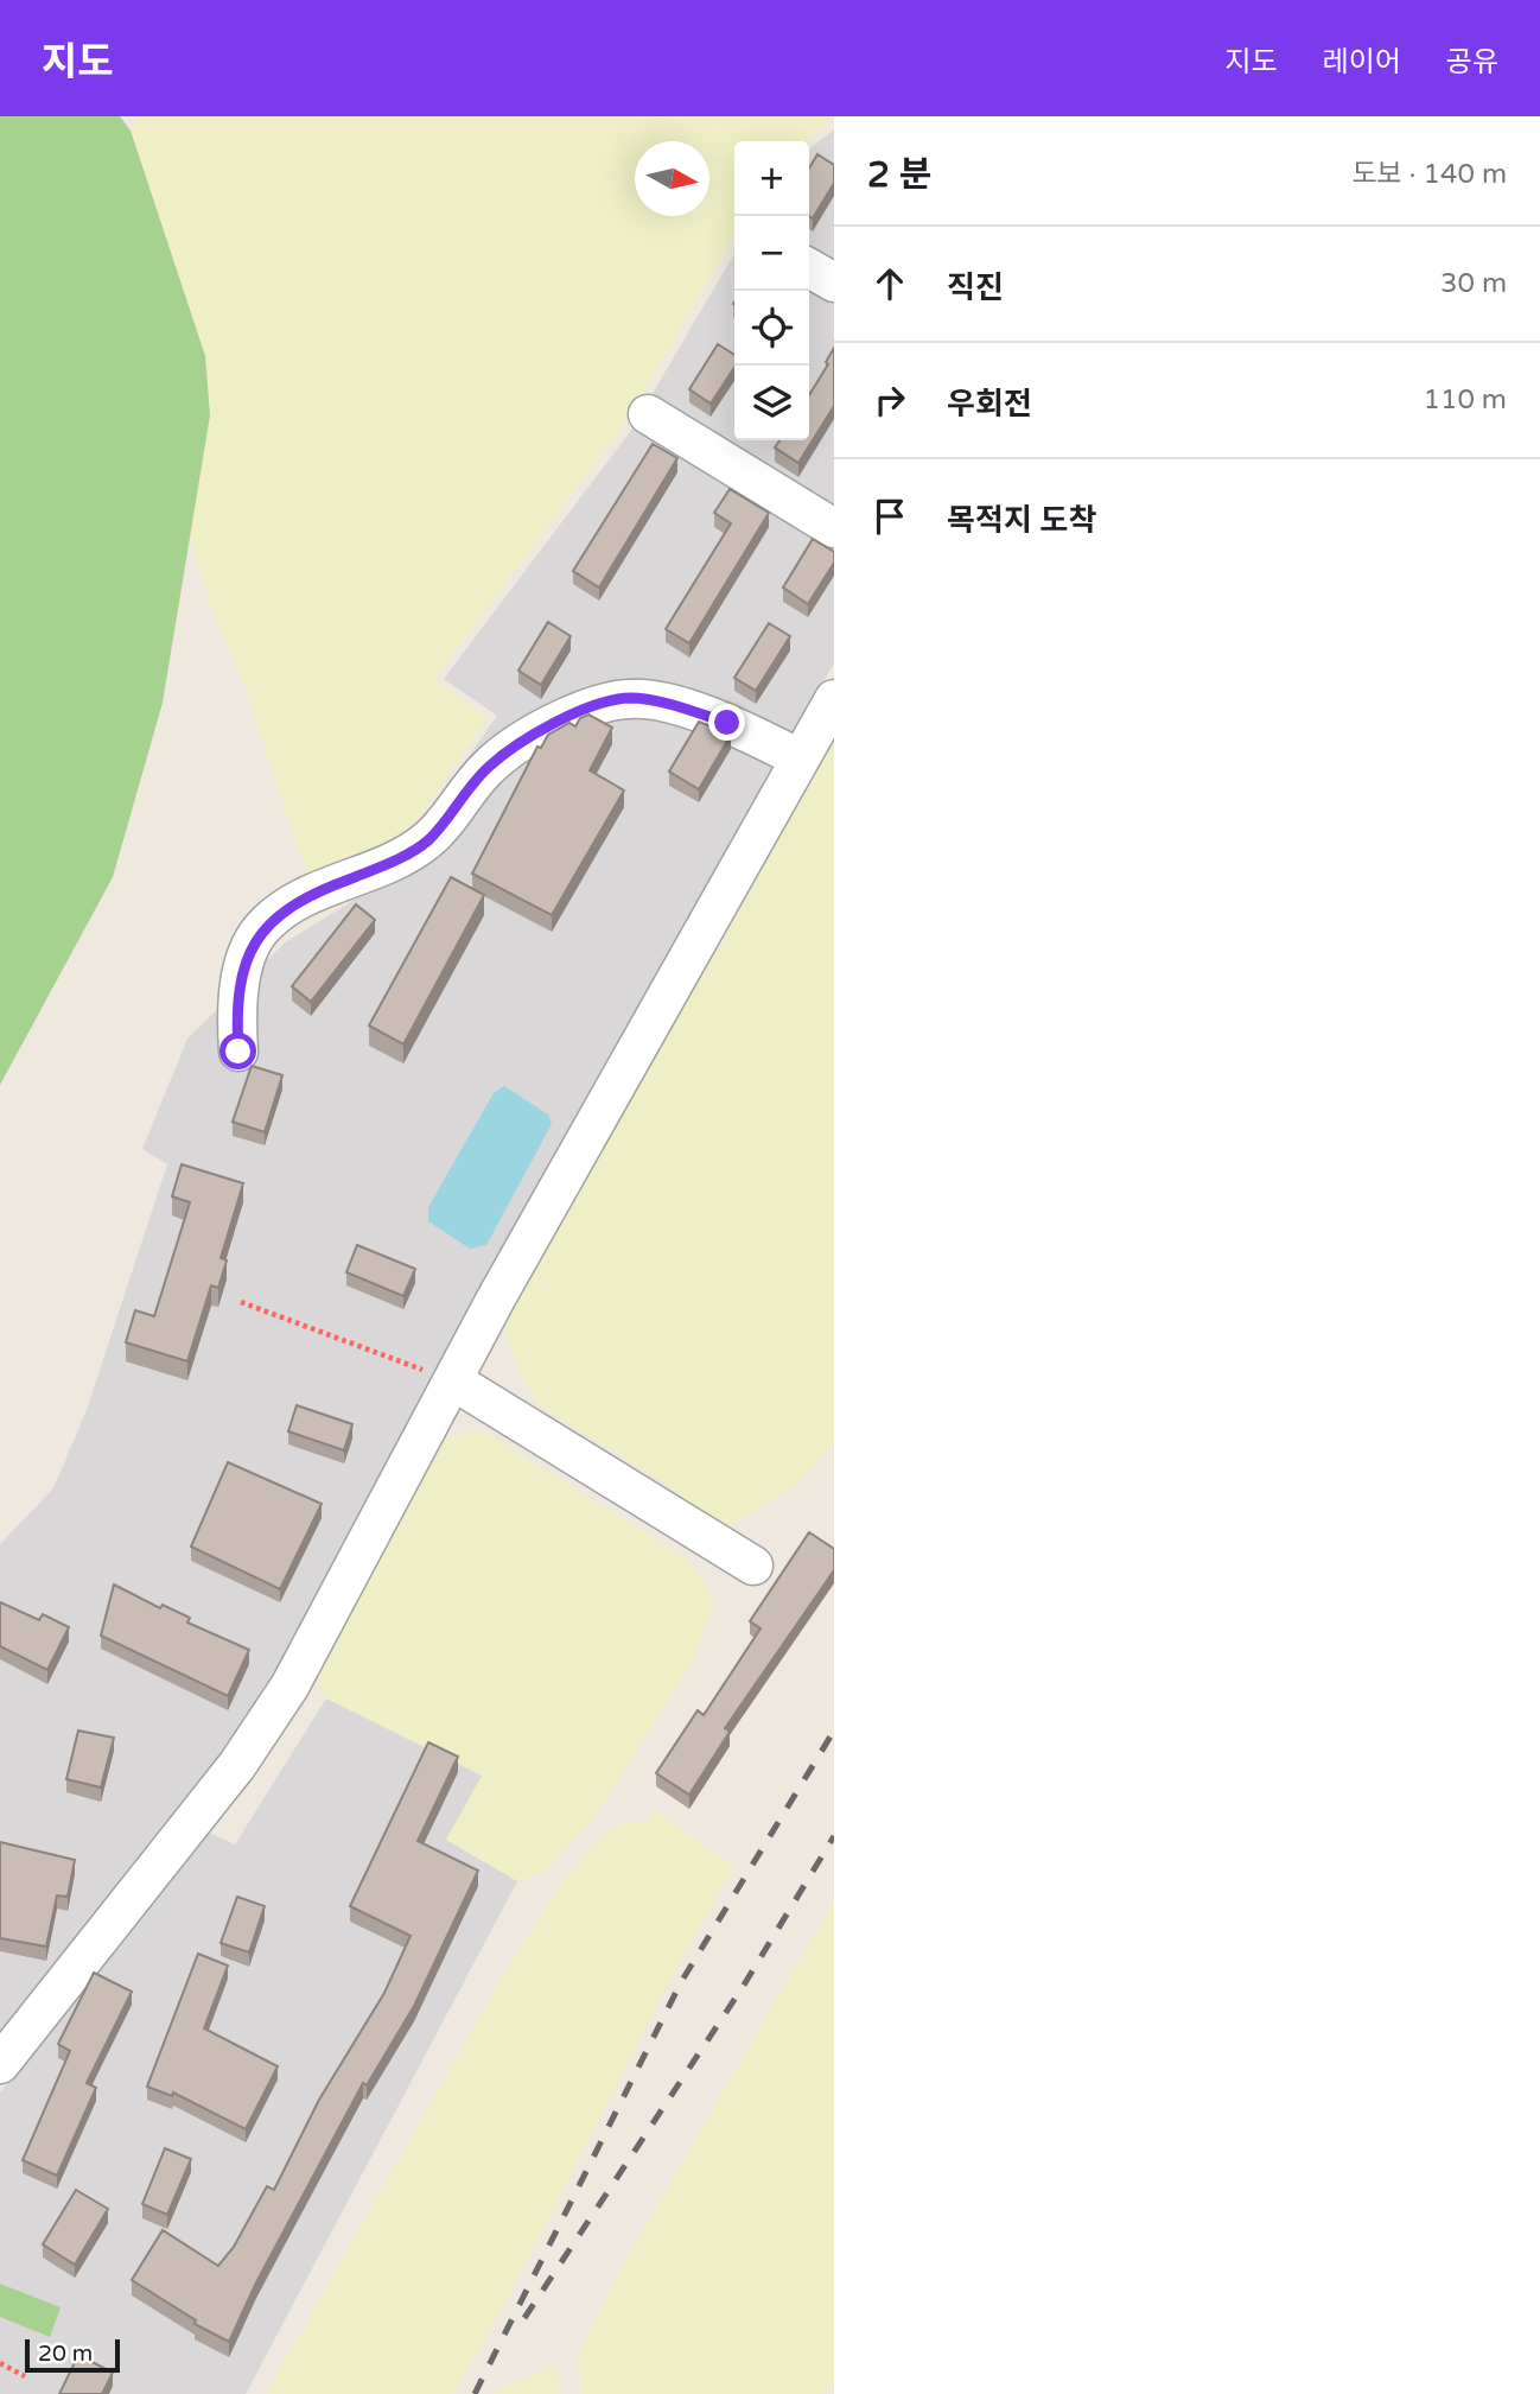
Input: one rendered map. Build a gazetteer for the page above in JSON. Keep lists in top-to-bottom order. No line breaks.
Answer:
{"scale_bar":"20 m","north":"right","page":{"header":"지도","nav":["지도","레이어","공유"],"heading":["2 분","도보 · 140 m"],"map_buttons":["+","−"],"list":[["직진","30 m"],["우회전","110 m"],"목적지 도착"],"scale":"20 m"}}
